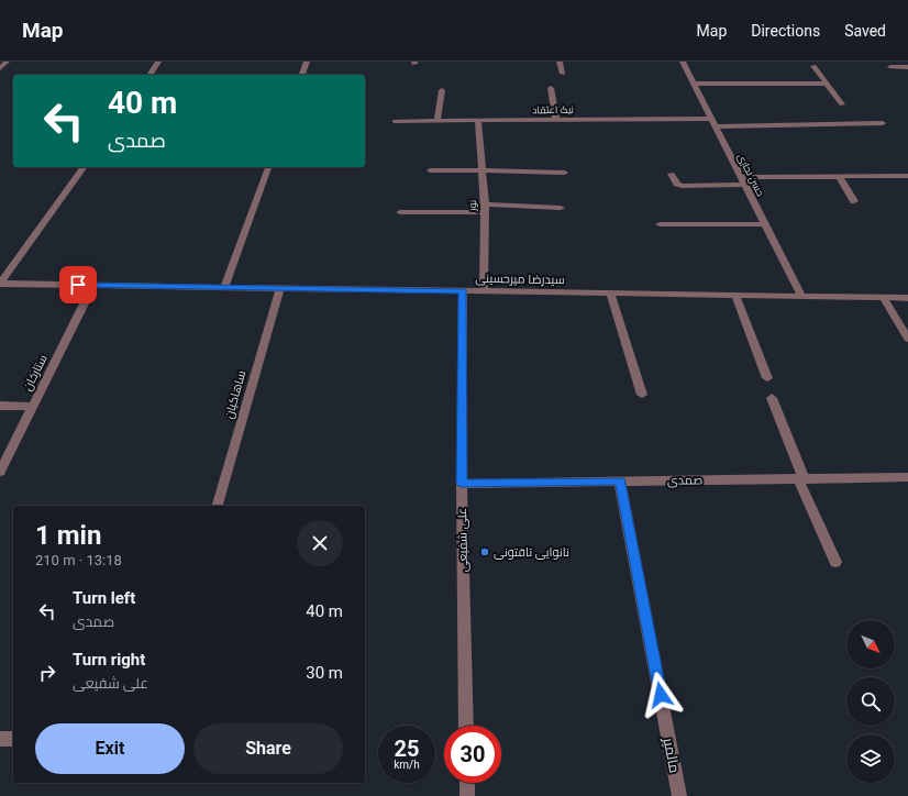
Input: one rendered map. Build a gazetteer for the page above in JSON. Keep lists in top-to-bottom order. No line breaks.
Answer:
{"streets":{"street":["نیک اعتقاد","حسن نجاری","نور","سیدرضا میرحسینی","ستارخان","ساهاکیان","صمدی","علی شفیعی","مالمیر"]},"crossings":[["نیک اعتقاد","حسن نجاری"],["نیک اعتقاد","نور"],["حسن نجاری","سیدرضا میرحسینی"],["نور","سیدرضا میرحسینی"],["سیدرضا میرحسینی","ستارخان"],["سیدرضا میرحسینی","ساهاکیان"],["سیدرضا میرحسینی","علی شفیعی"],["صمدی","علی شفیعی"],["صمدی","مالمیر"]],"places":["نانوایی تافتونی"],"north":"bottom right","page":{"header":"Map","nav":["Map","Directions","Saved"],"turn":["40 m","صمدی"],"heading":["1 min","210 m · 13:18"],"list":[{"name":"Turn left","note":"صمدی","value":"40 m"},{"name":"Turn right","note":"علی شفیعی","value":"30 m"}],"buttons":["Exit","Share"],"speed":"25 km/h","limit":"30"}}
